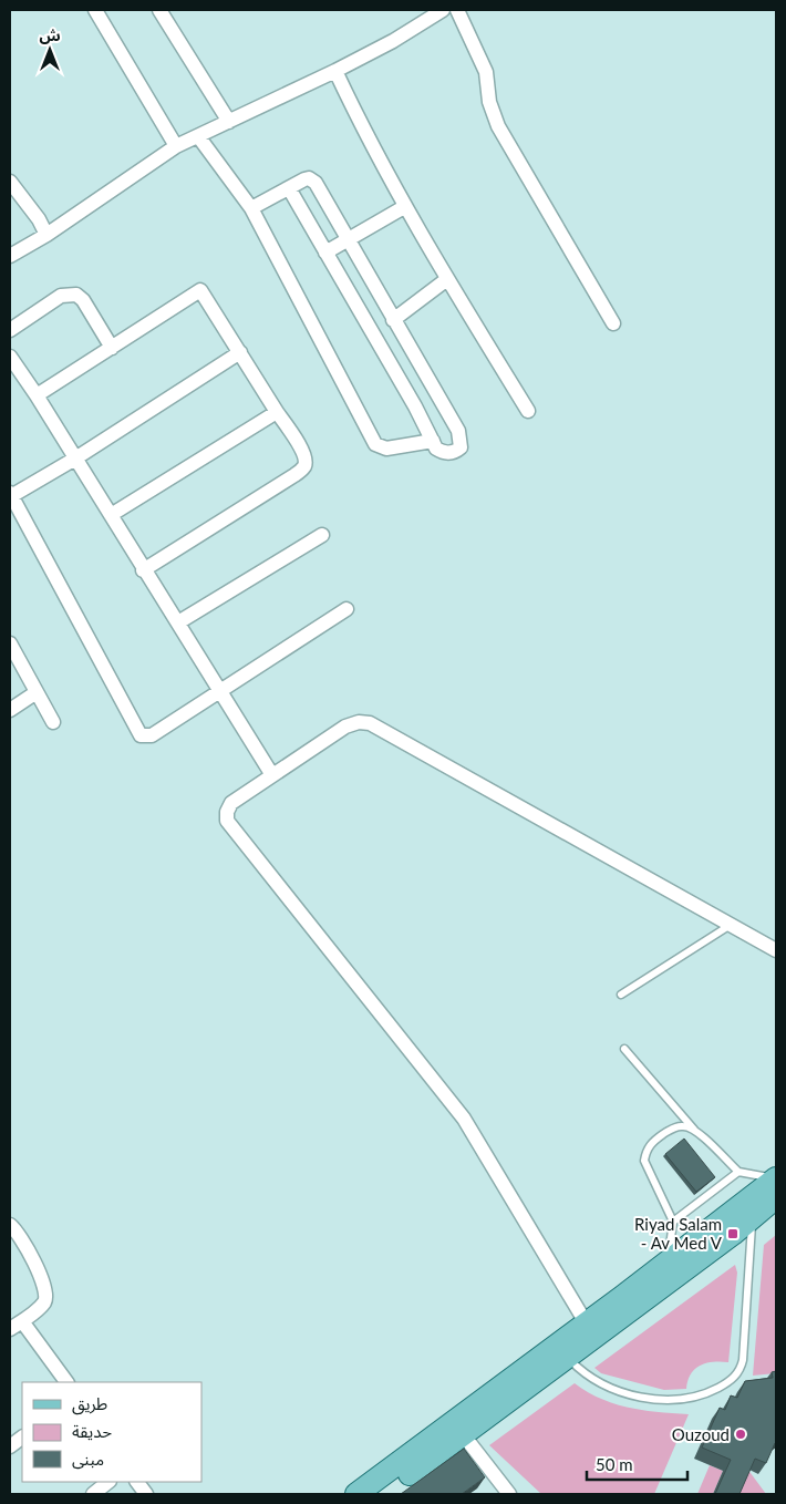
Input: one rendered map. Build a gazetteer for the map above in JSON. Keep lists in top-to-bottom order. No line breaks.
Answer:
{"places":{"transit":["Riyad Salam - Av Med V"],"other":["Ouzoud"]},"legend":["طريق","حديقة","مبنى"],"scale_bar":"50 m","north":"top"}
